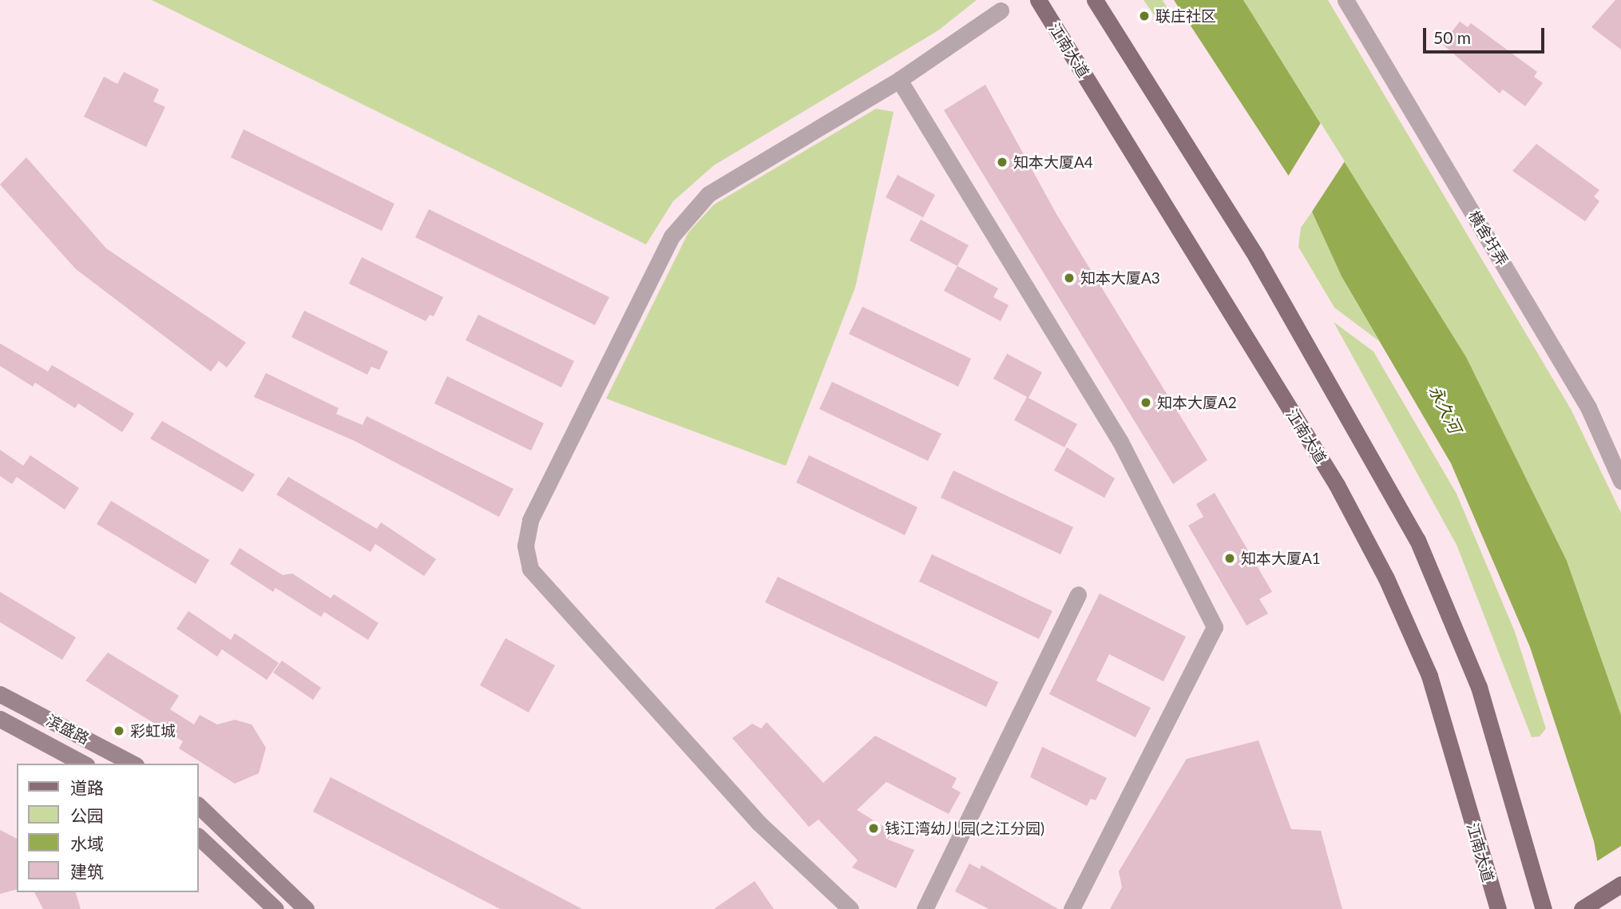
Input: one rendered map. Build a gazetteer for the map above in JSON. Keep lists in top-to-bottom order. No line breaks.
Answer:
{"streets":{"main road":["江南大道","滨盛路"],"street":["横舍圩弄"]},"water":["永久河"],"places":["联庄社区","知本大厦A4","知本大厦A3","知本大厦A2","知本大厦A1","彩虹城","钱江湾幼儿园(之江分园)"],"legend":["道路","公园","水域","建筑"],"scale_bar":"50 m"}
